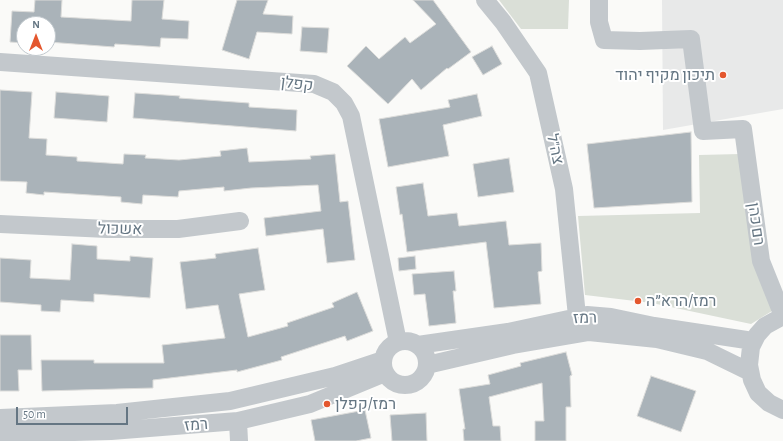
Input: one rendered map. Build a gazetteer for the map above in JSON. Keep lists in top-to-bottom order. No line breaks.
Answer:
{"streets":{"street":["קפלן","צה\"ל","רם כהן","אשכול","רמז"]},"crossings":[["קפלן","רמז"],["צה\"ל","רמז"]],"places":["תיכון מקיף יהוד","רמז/הרא״ה","רמז/קפלן"],"scale_bar":"50 m","north":"top"}
